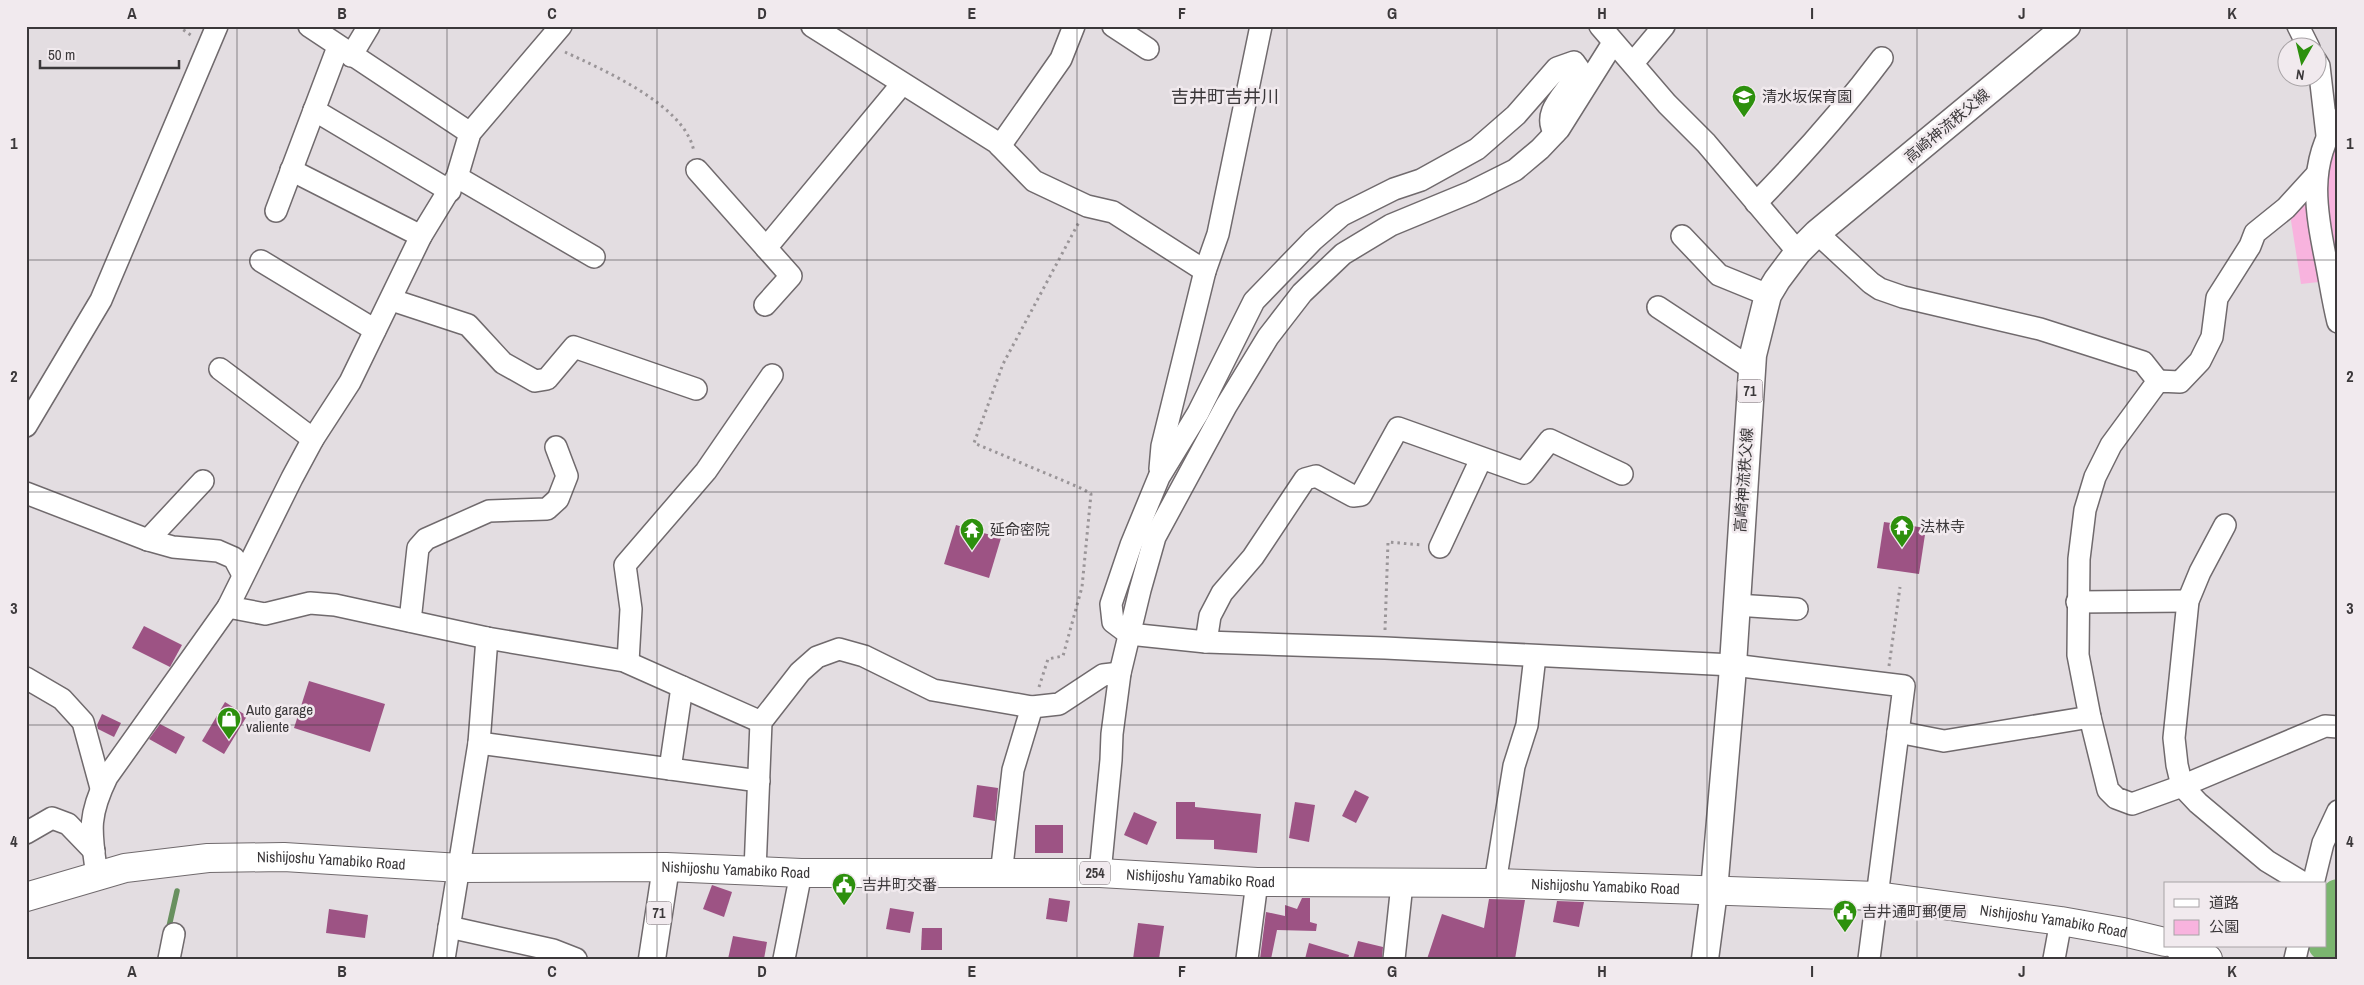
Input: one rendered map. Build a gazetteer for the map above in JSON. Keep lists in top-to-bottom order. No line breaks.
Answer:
{"streets":{"highway":["Nishijoshu Yamabiko Road","254"],"main road":["高崎神流秩父線","71"]},"crossings":[["高崎神流秩父線","Nishijoshu Yamabiko Road"],["71","Nishijoshu Yamabiko Road"]],"districts":["吉井町吉井川"],"places":{"school or university":["清水坂保育園"],"temple":["法林寺","延命密院"],"shop":["Auto garage valiente"],"public building":["吉井町交番","吉井通町郵便局"]},"legend":["道路","公園"],"scale_bar":"50 m","north":"bottom","grid":{"columns":["A","B","C","D","E","F","G","H","I","J","K"],"rows":["1","2","3","4"]}}
